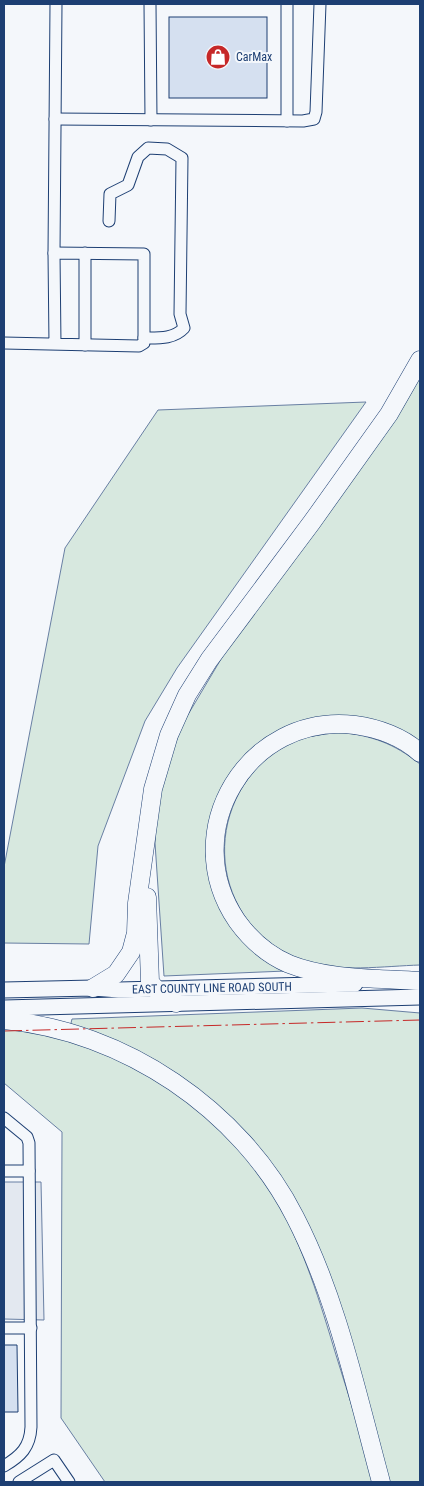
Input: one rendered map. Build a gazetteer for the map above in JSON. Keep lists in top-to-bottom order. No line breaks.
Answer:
{"streets":{"main road":["EAST COUNTY LINE ROAD SOUTH"]},"places":{"shop":["CarMax"]}}
